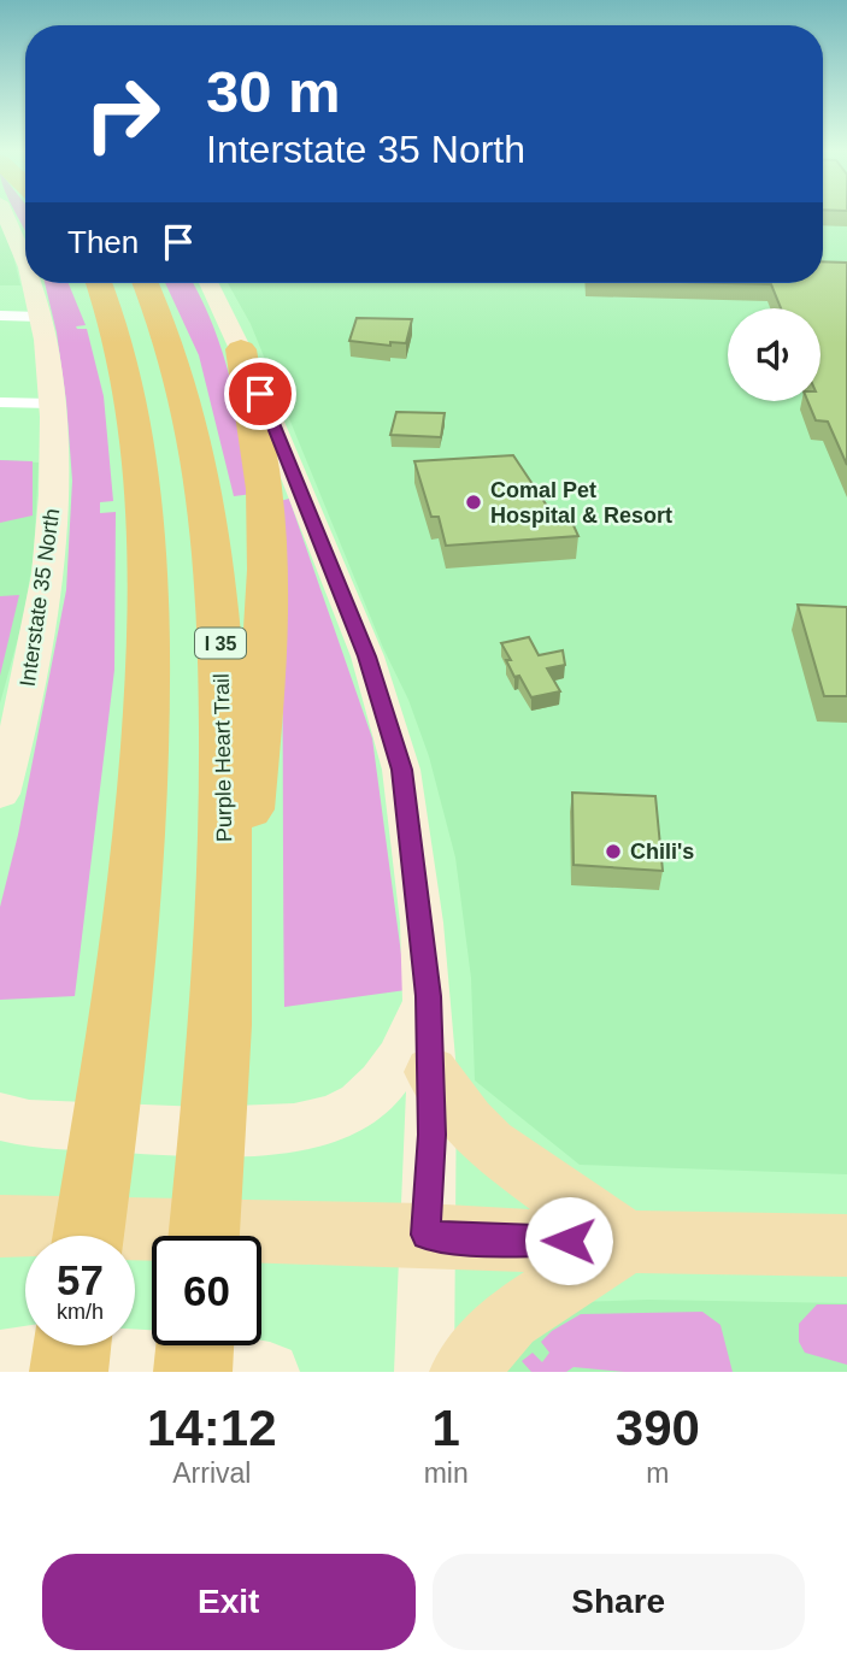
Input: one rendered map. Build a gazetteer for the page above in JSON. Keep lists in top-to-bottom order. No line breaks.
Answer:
{"streets":{"highway":["I 35","Purple Heart Trail"],"main road":["Interstate 35 North"]},"places":["Comal Pet Hospital & Resort","Chili's"],"page":{"turn":["30 m","Interstate 35 North"],"then":"Then","speed":"57 km/h","limit":"60","eta":["14:12","Arrival","1","min","390","m"],"buttons":["Exit","Share"]}}
